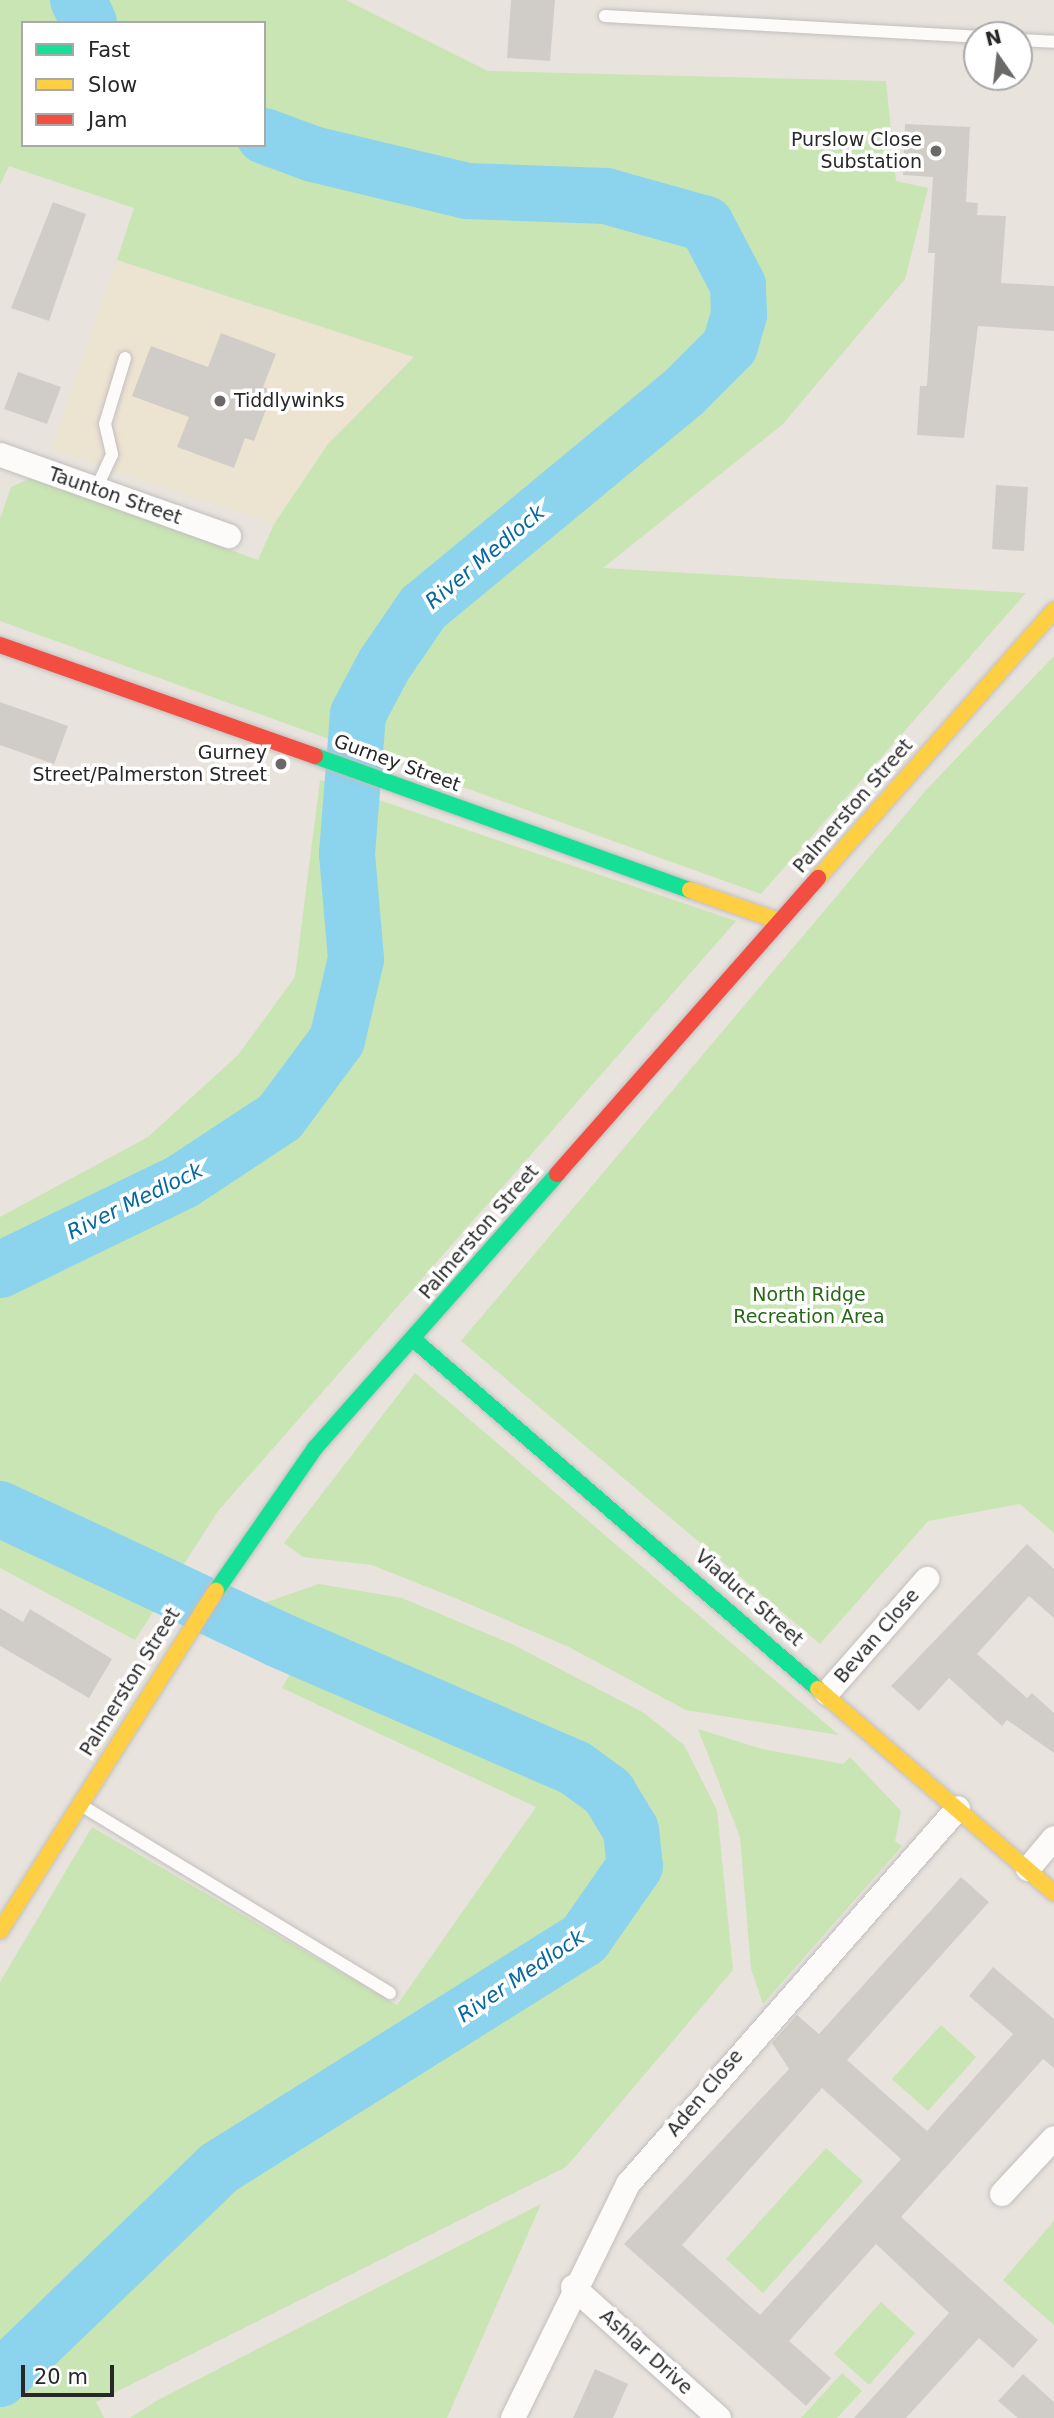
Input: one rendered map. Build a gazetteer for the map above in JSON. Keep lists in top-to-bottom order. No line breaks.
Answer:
{"streets":{"street":["Taunton Street","Gurney Street","Palmerston Street","Viaduct Street","Bevan Close","Aden Close","Ashlar Drive"]},"crossings":[["Gurney Street","Palmerston Street"],["Palmerston Street","Viaduct Street"],["Viaduct Street","Bevan Close"],["Viaduct Street","Aden Close"],["Aden Close","Ashlar Drive"]],"water":["River Medlock"],"parks":["North Ridge Recreation Area"],"places":["Purslow Close Substation","Tiddlywinks","Gurney Street/Palmerston Street"],"legend":["Fast","Slow","Jam"],"scale_bar":"20 m","north":"top"}
